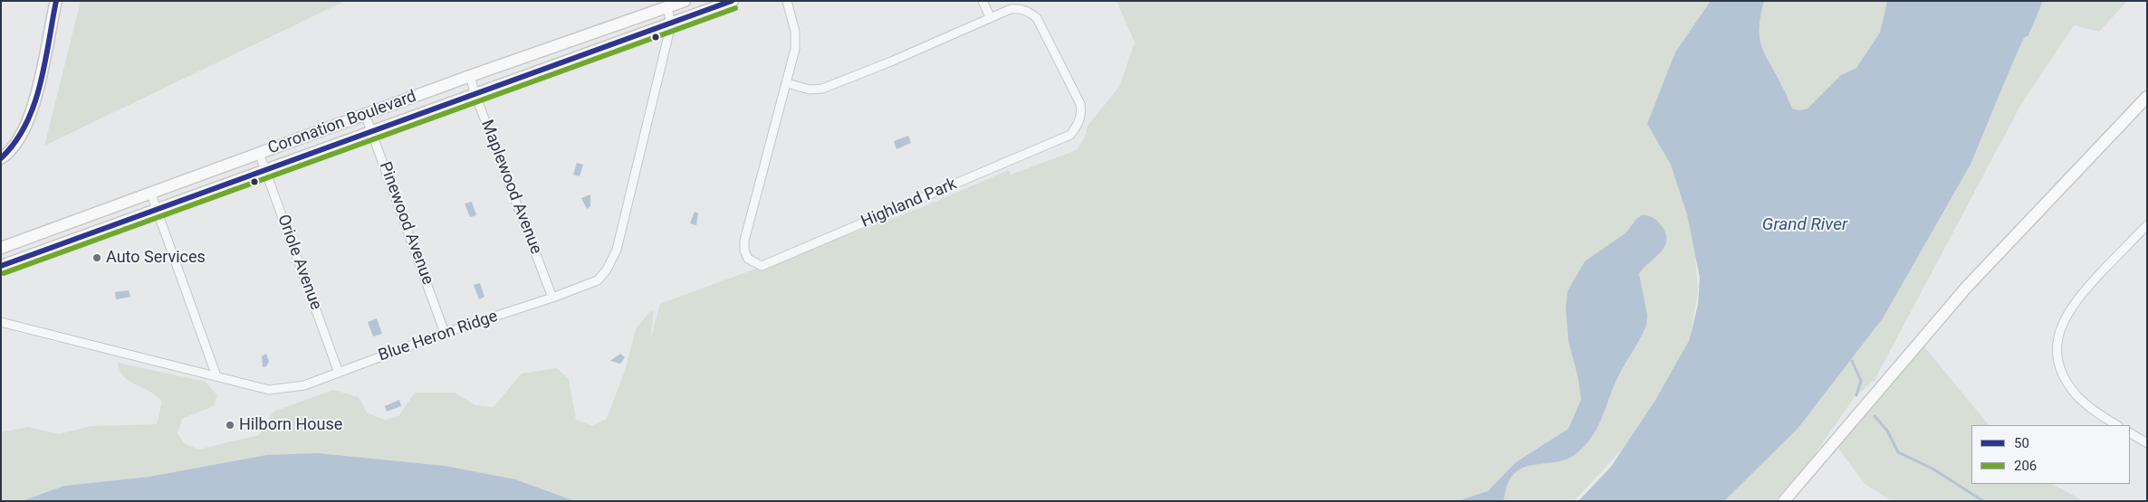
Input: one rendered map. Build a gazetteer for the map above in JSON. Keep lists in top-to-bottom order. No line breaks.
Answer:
{"streets":{"main road":["Coronation Boulevard"],"street":["Maplewood Avenue","Highland Park","Pinewood Avenue","Oriole Avenue","Blue Heron Ridge"]},"crossings":[["Coronation Boulevard","Maplewood Avenue"],["Coronation Boulevard","Pinewood Avenue"],["Coronation Boulevard","Oriole Avenue"],["Coronation Boulevard","Blue Heron Ridge"],["Maplewood Avenue","Blue Heron Ridge"],["Pinewood Avenue","Blue Heron Ridge"],["Oriole Avenue","Blue Heron Ridge"]],"water":["Grand River"],"places":["Auto Services","Hilborn House"],"lines":["transit line 50","transit line 206"],"legend":["50","206"]}
